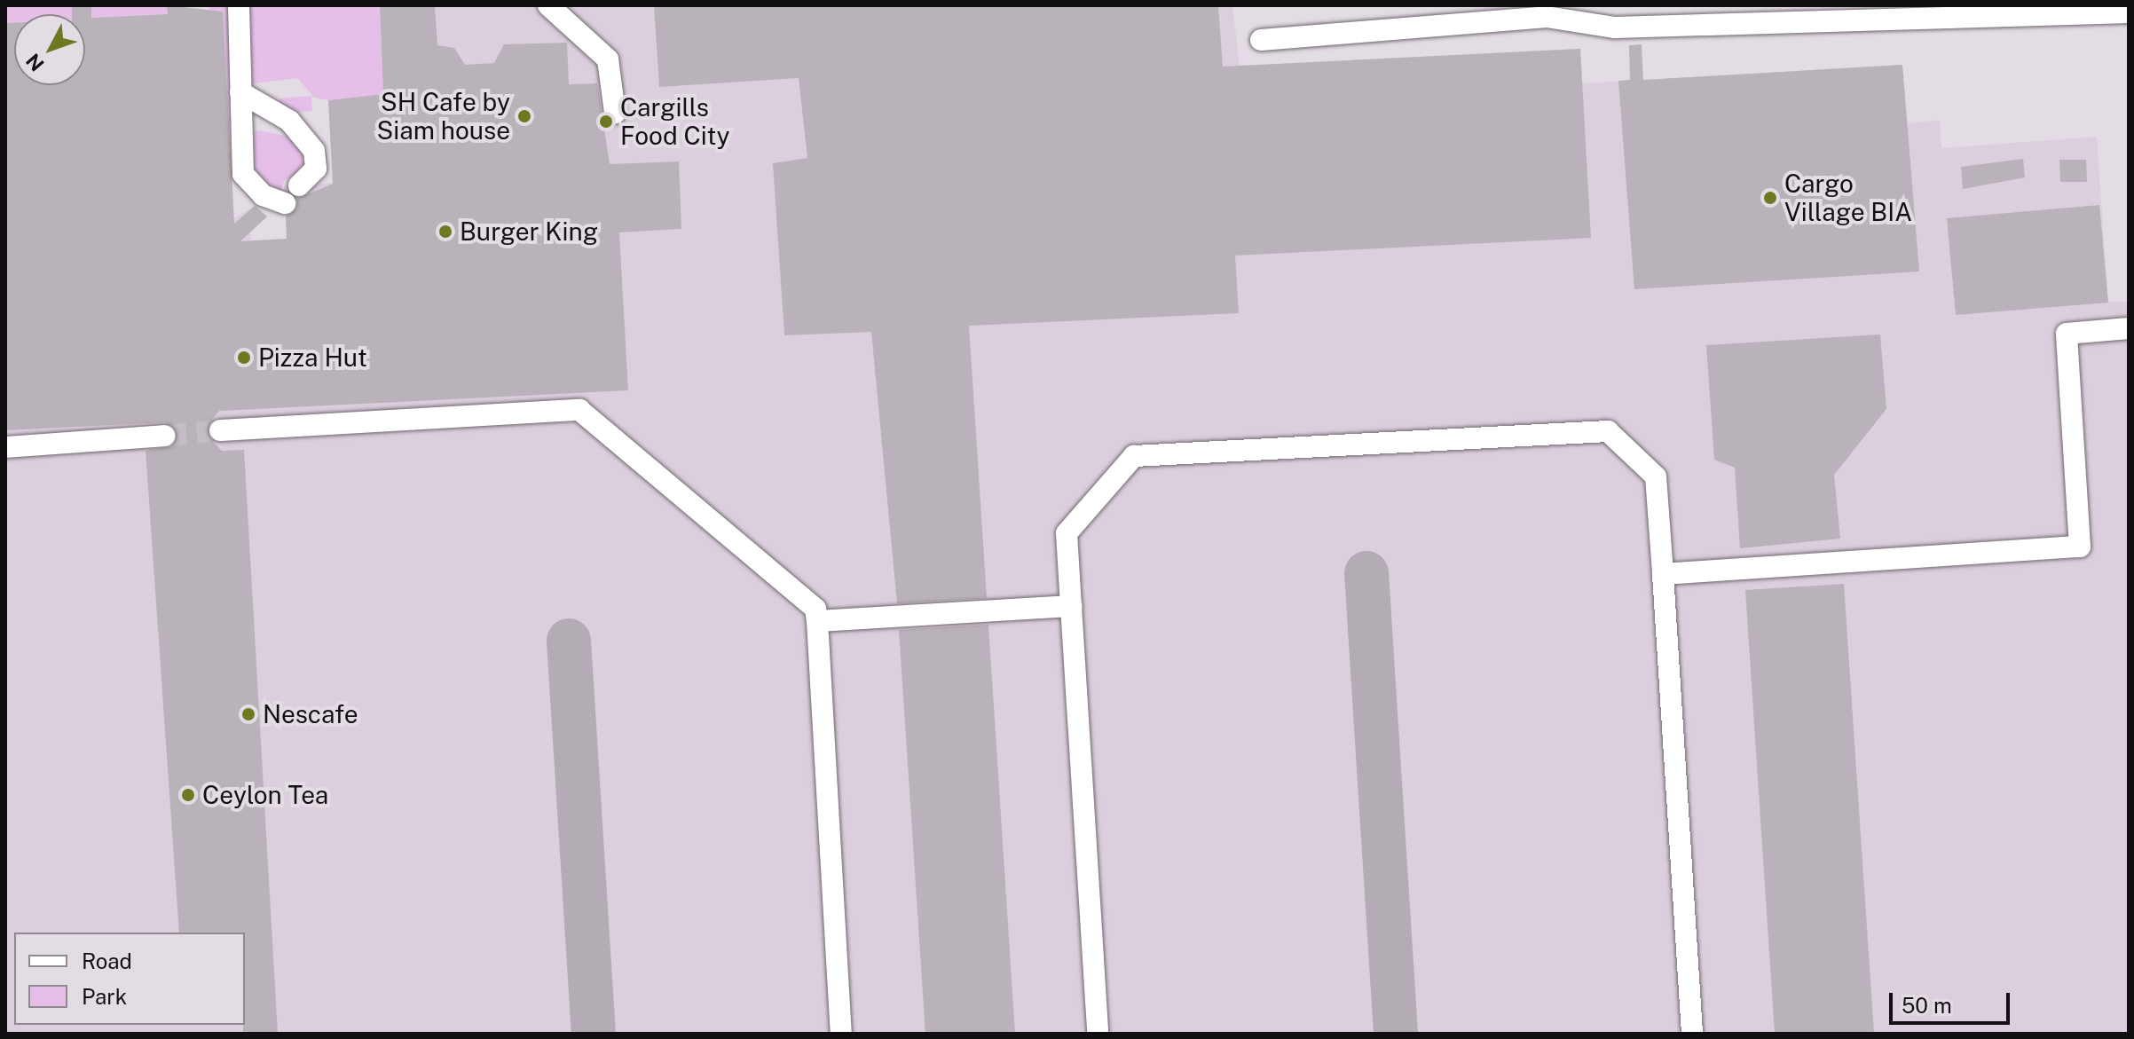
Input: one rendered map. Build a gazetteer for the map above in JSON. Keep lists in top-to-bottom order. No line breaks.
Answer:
{"places":["SH Cafe by Siam house","Cargills Food City","Cargo Village BIA","Burger King","Pizza Hut","Nescafe","Ceylon Tea"],"legend":["Road","Park"],"scale_bar":"50 m","north":"bottom left"}
